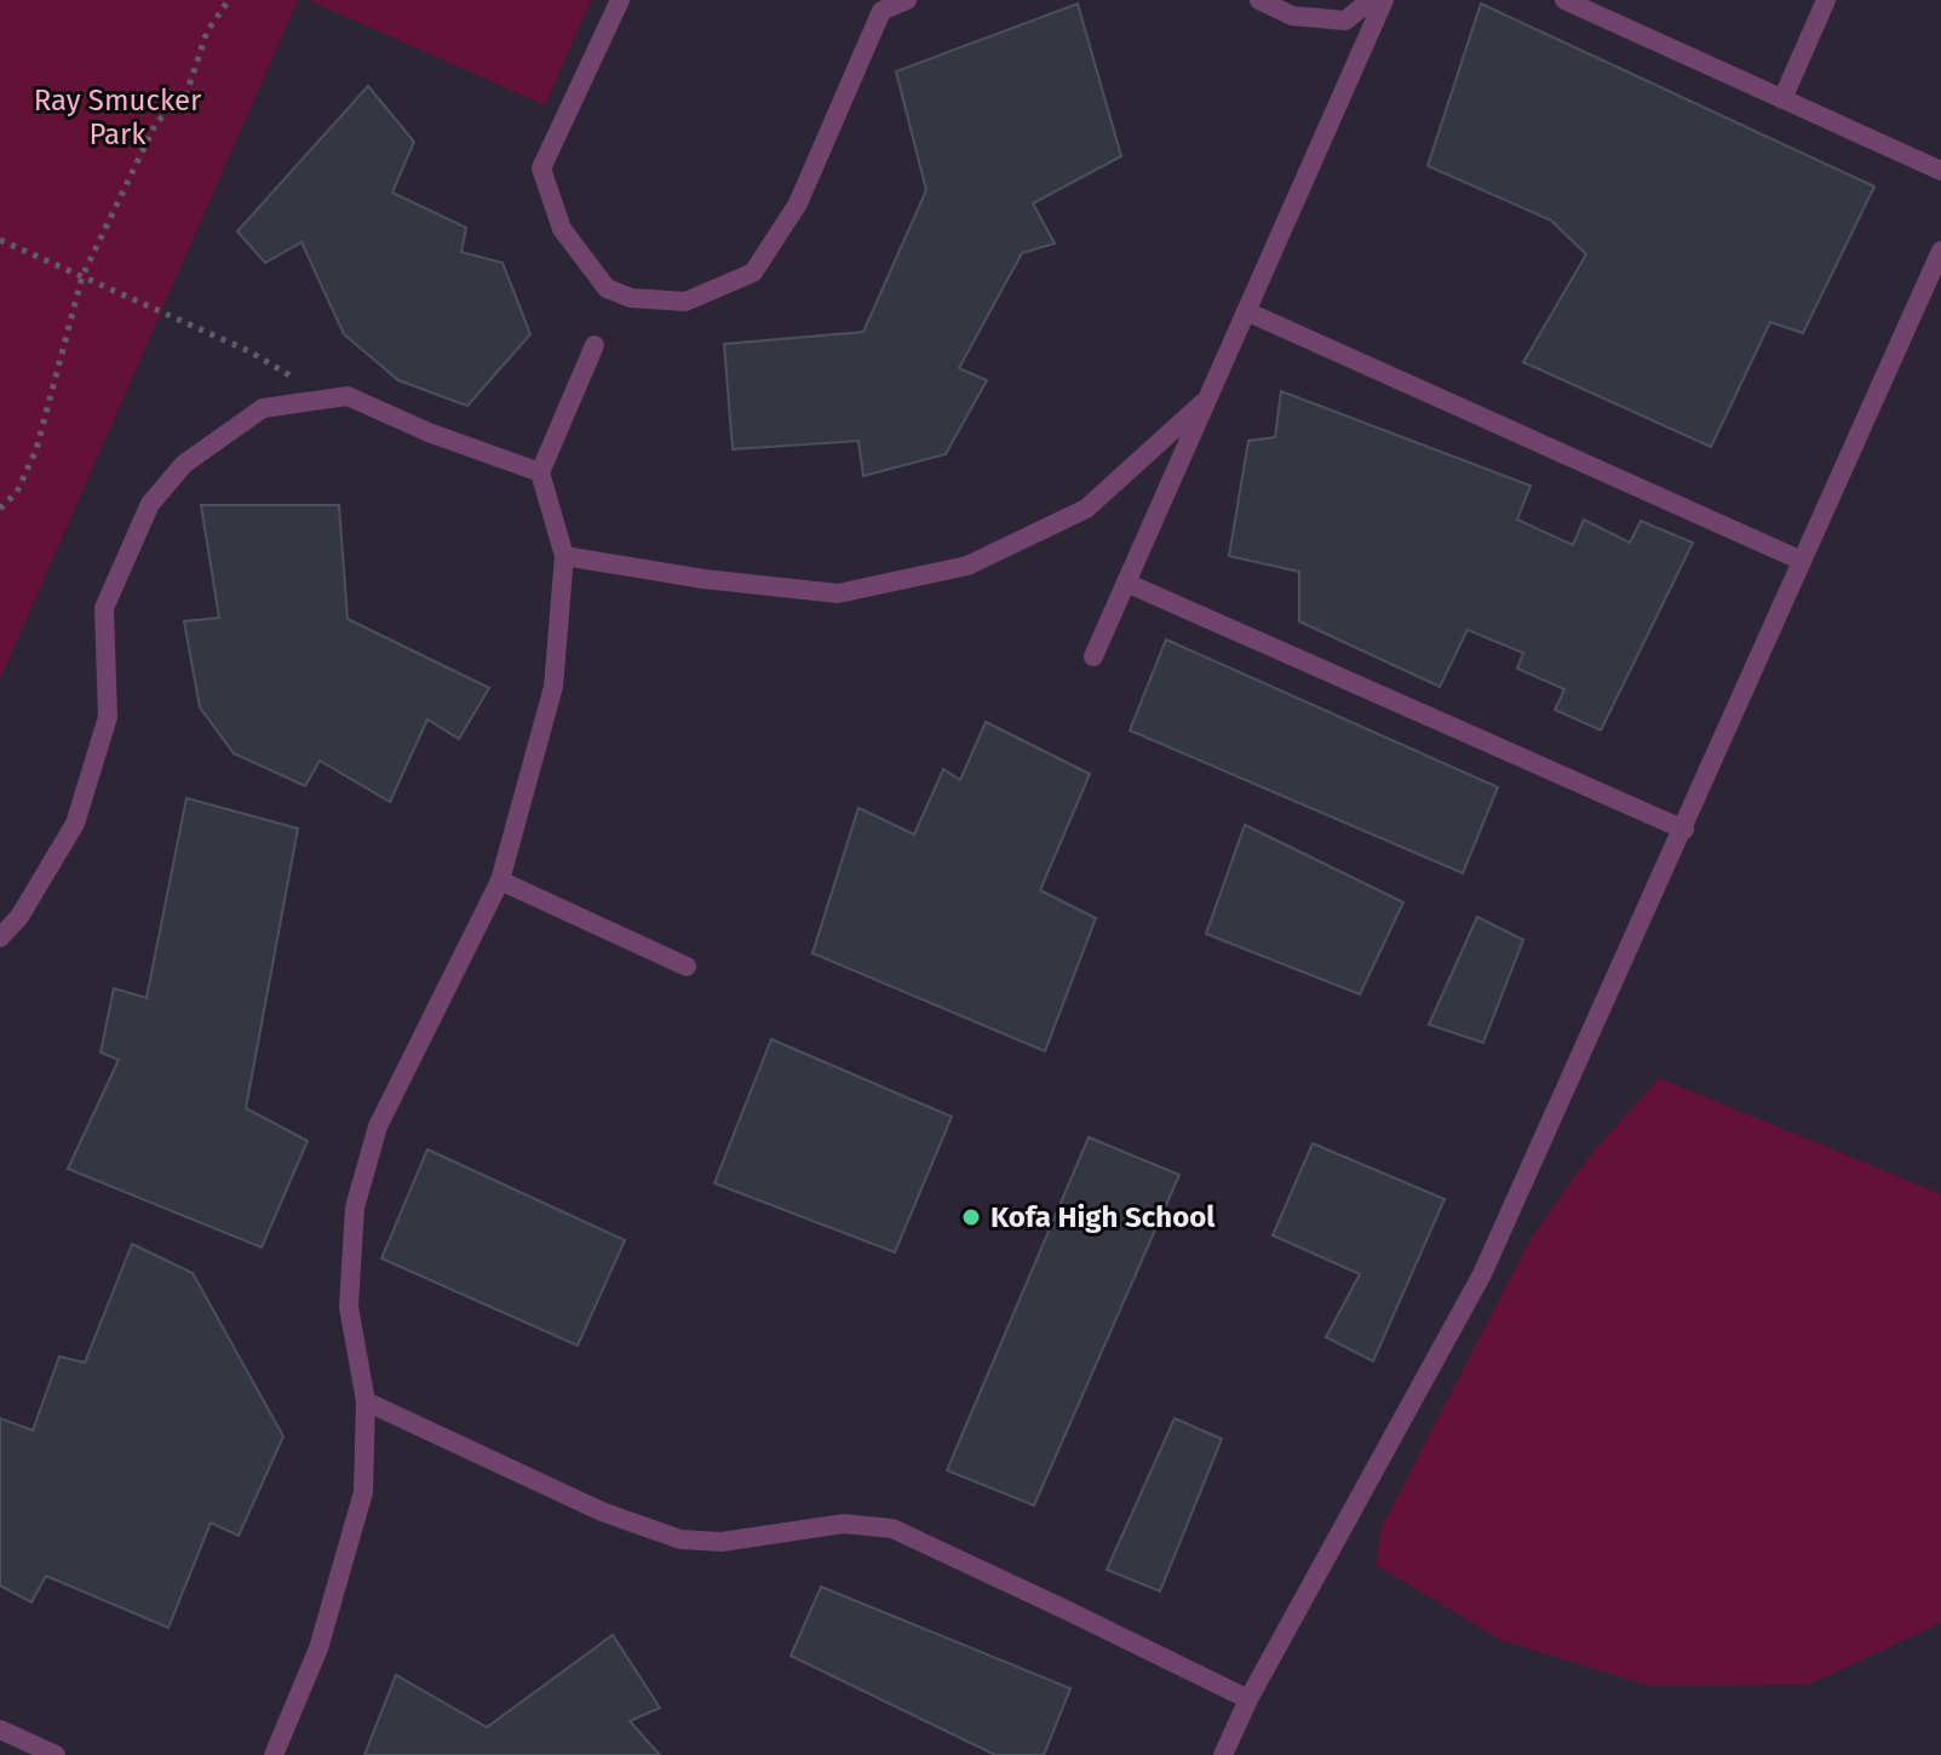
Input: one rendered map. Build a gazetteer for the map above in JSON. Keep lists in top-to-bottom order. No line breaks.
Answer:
{"parks":["Ray Smucker Park"],"places":["Kofa High School"]}
